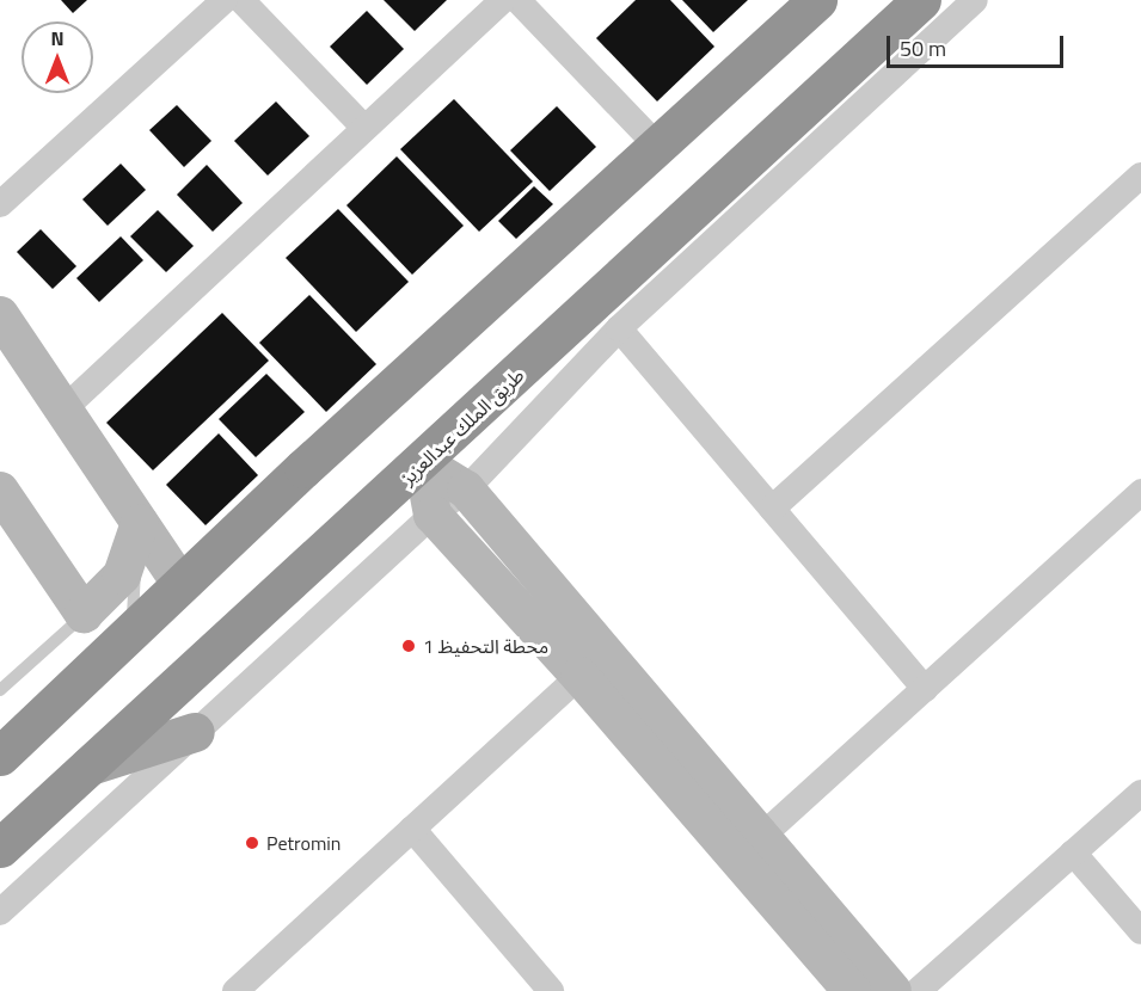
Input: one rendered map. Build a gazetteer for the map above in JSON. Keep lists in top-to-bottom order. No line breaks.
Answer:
{"streets":{"highway":["طريق الملك عبدالعزيز"]},"places":["محطة التحفيظ 1","Petromin"],"scale_bar":"50 m","north":"top"}
